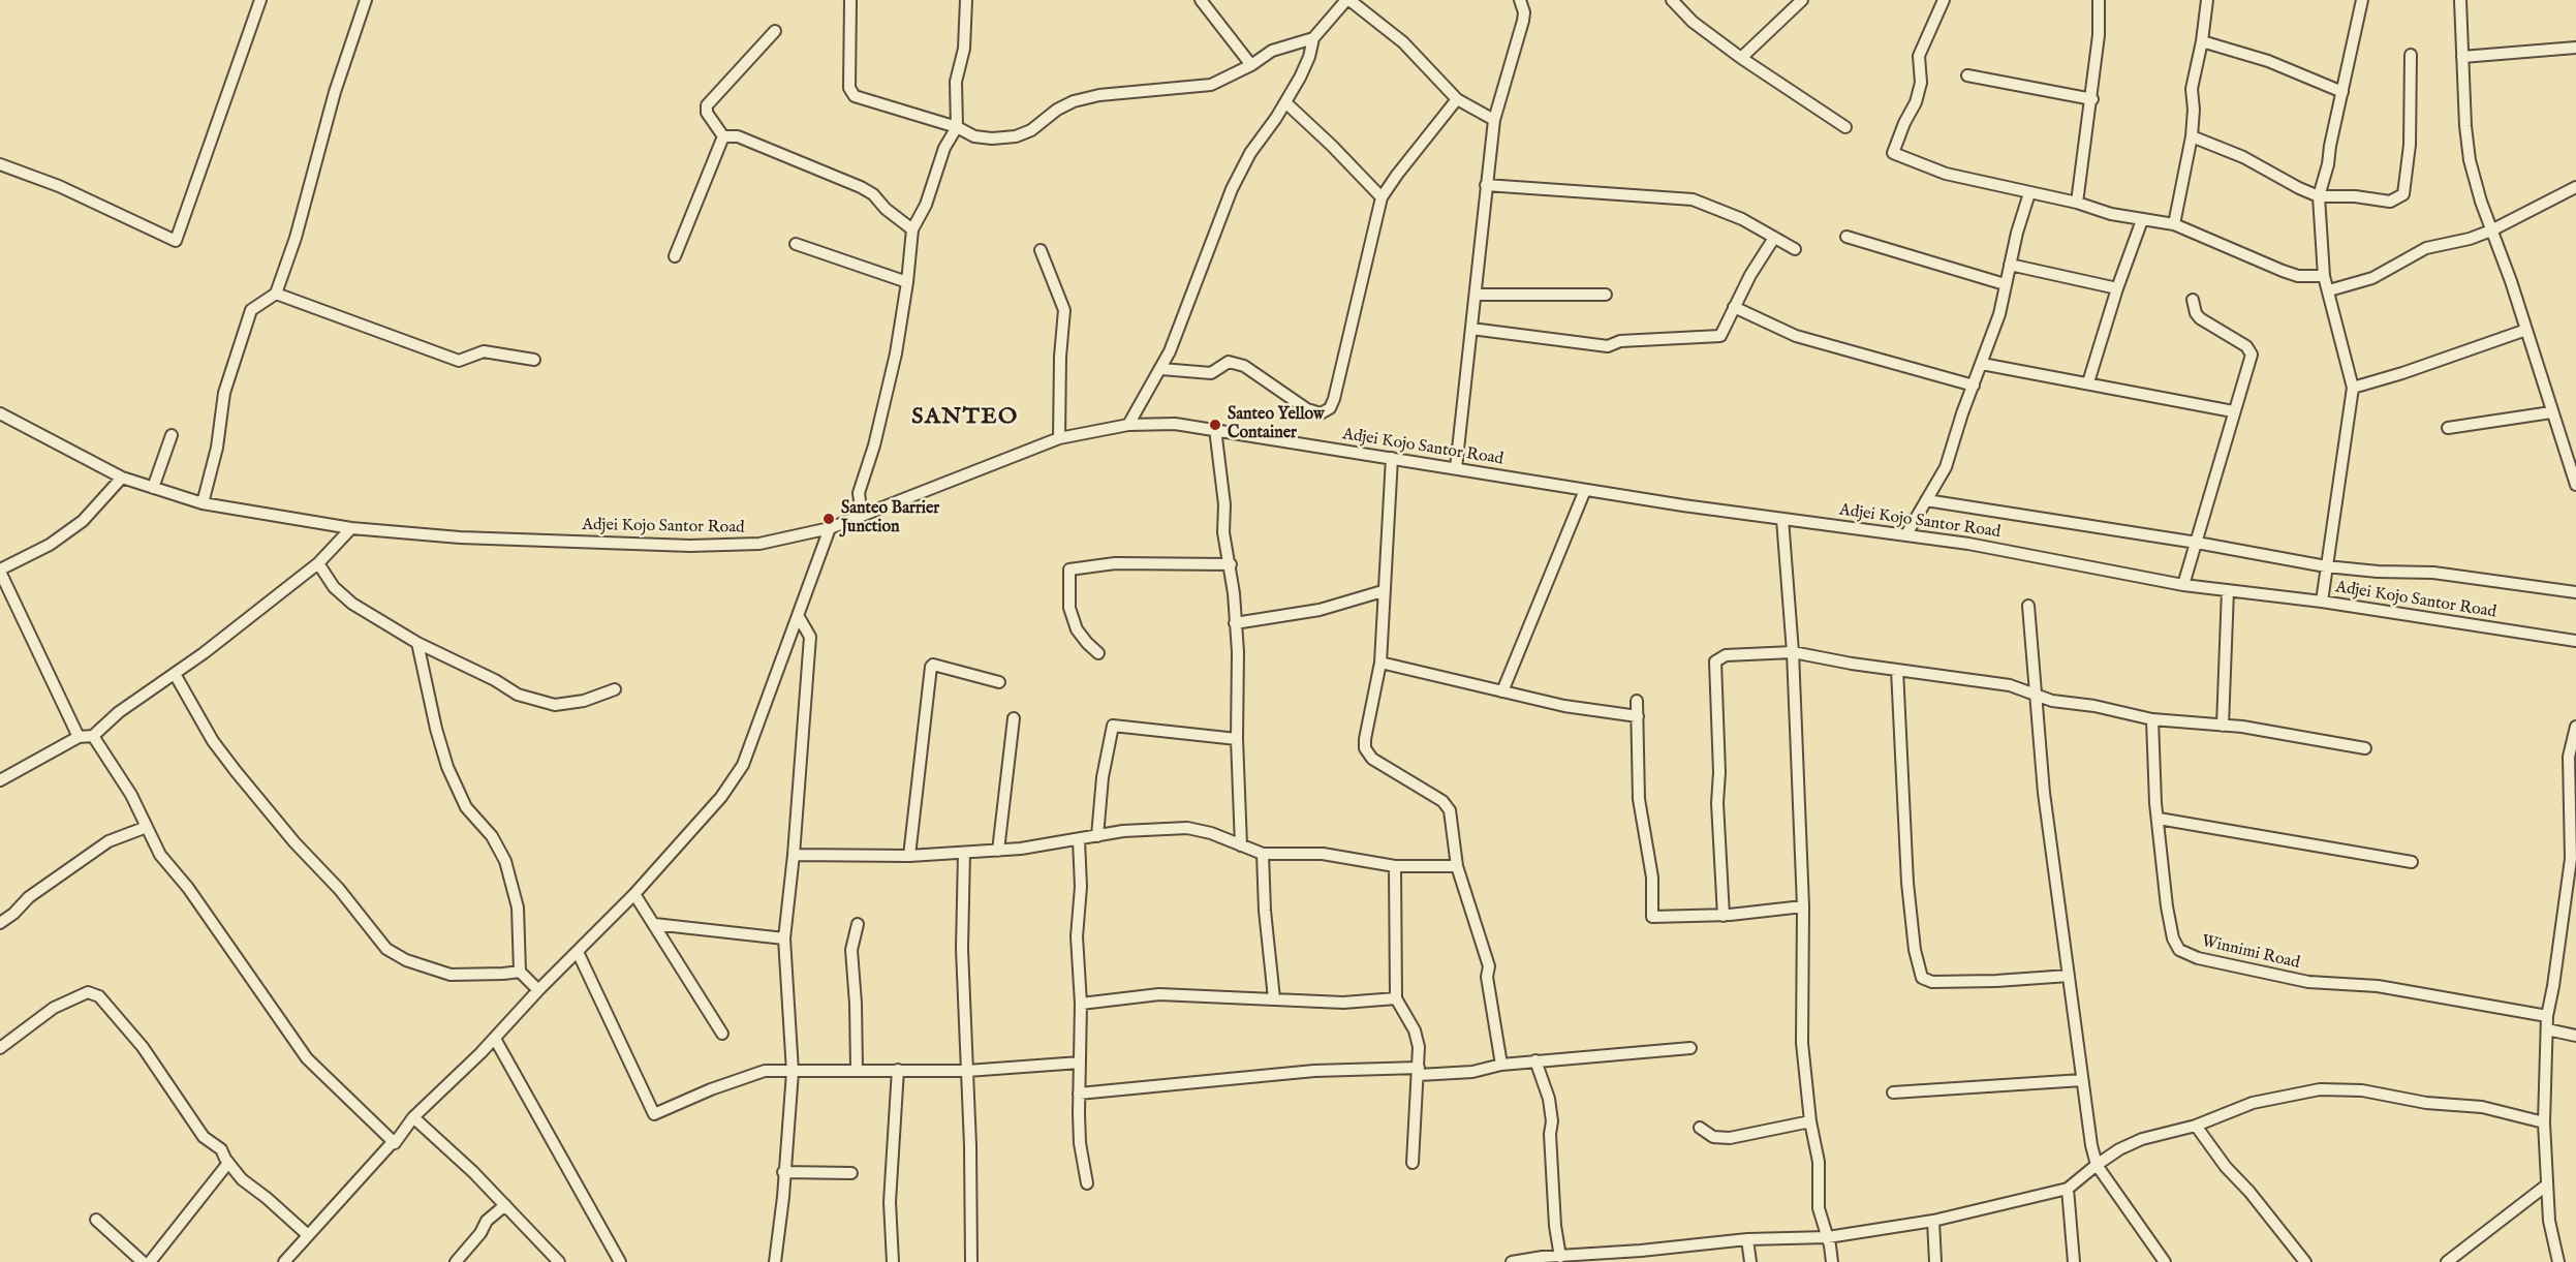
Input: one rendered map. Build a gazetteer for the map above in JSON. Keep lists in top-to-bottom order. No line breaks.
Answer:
{"streets":{"street":["Adjei Kojo Santor Road","Winnimi Road"]},"districts":["SANTEO"],"places":["Santeo Yellow Container","Santeo Barrier Junction"]}
